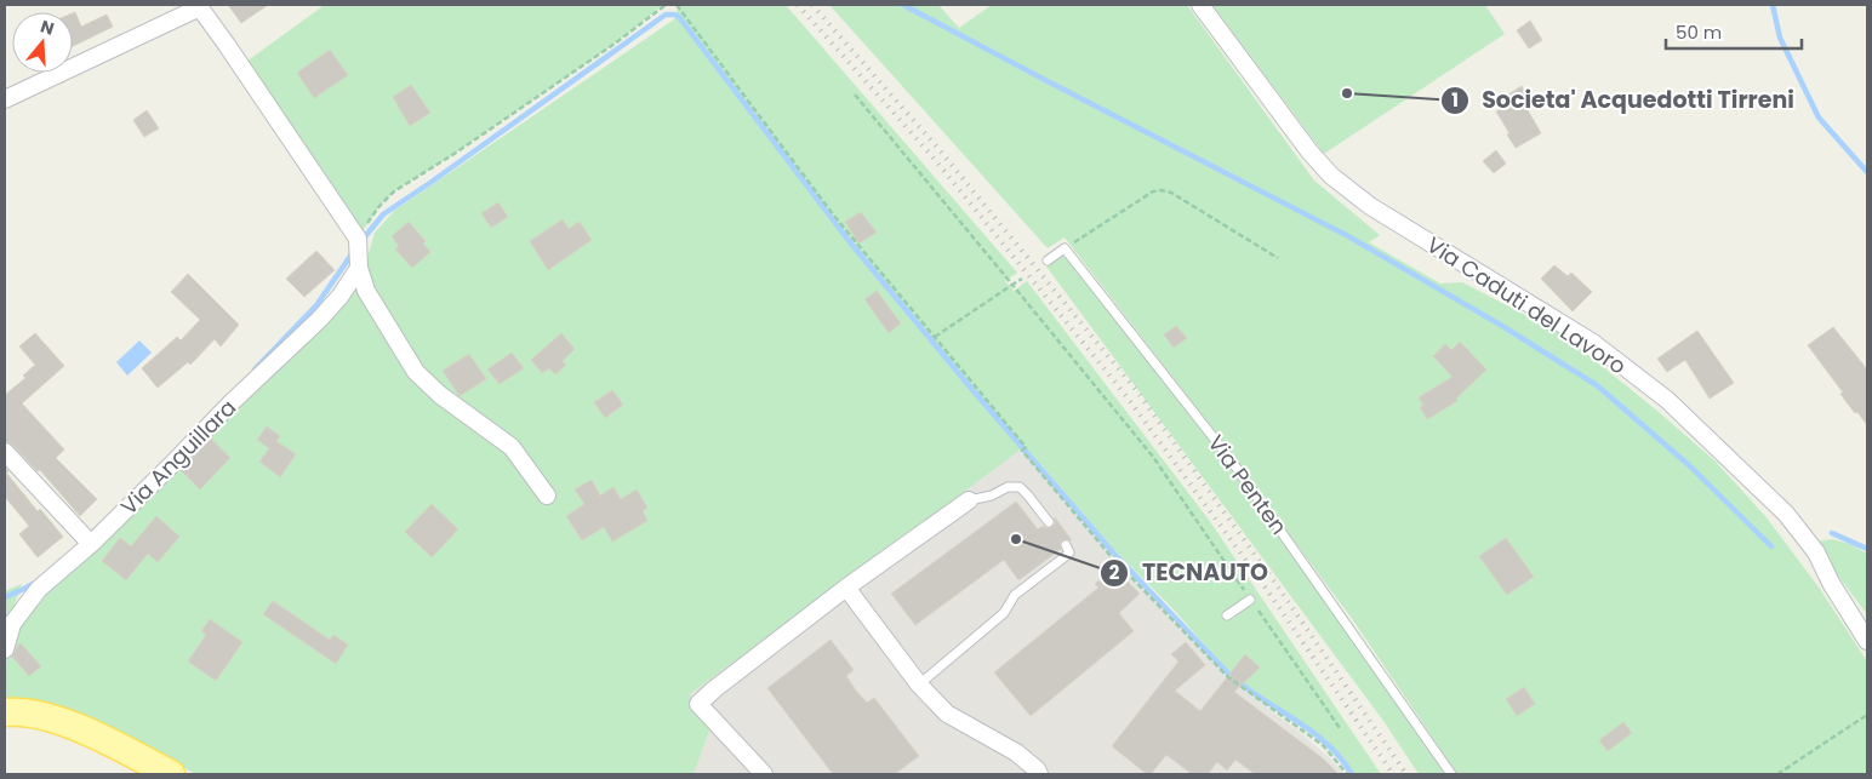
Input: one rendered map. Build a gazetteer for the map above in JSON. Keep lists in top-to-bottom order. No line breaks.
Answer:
{"streets":{"street":["Via Caduti del Lavoro","Via Anguillara"],"lane":["Via Penten"]},"places":["Societa' Acquedotti Tirreni","TECNAUTO"],"scale_bar":"50 m","north":"top"}
